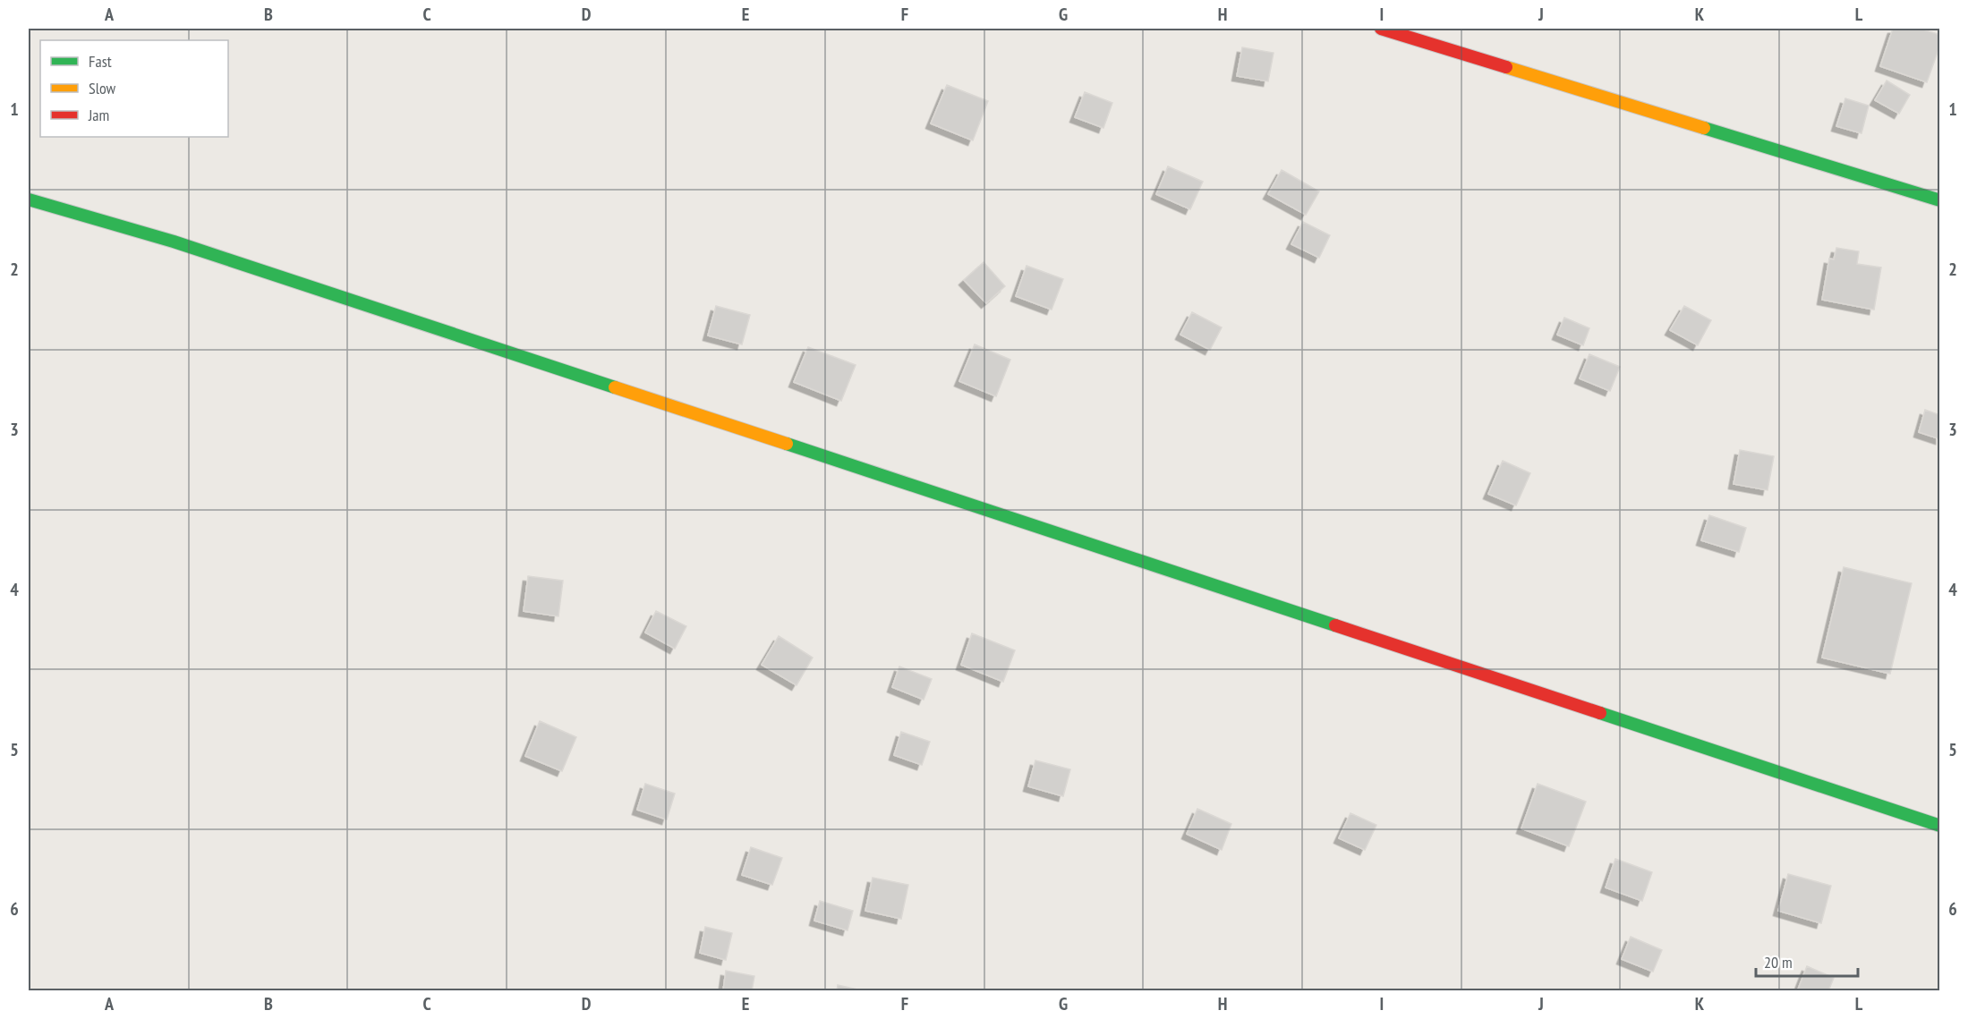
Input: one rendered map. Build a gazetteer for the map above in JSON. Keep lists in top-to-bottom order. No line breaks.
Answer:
{"legend":["Fast","Slow","Jam"],"scale_bar":"20 m","grid":{"columns":["A","B","C","D","E","F","G","H","I","J","K","L"],"rows":["1","2","3","4","5","6"]}}
